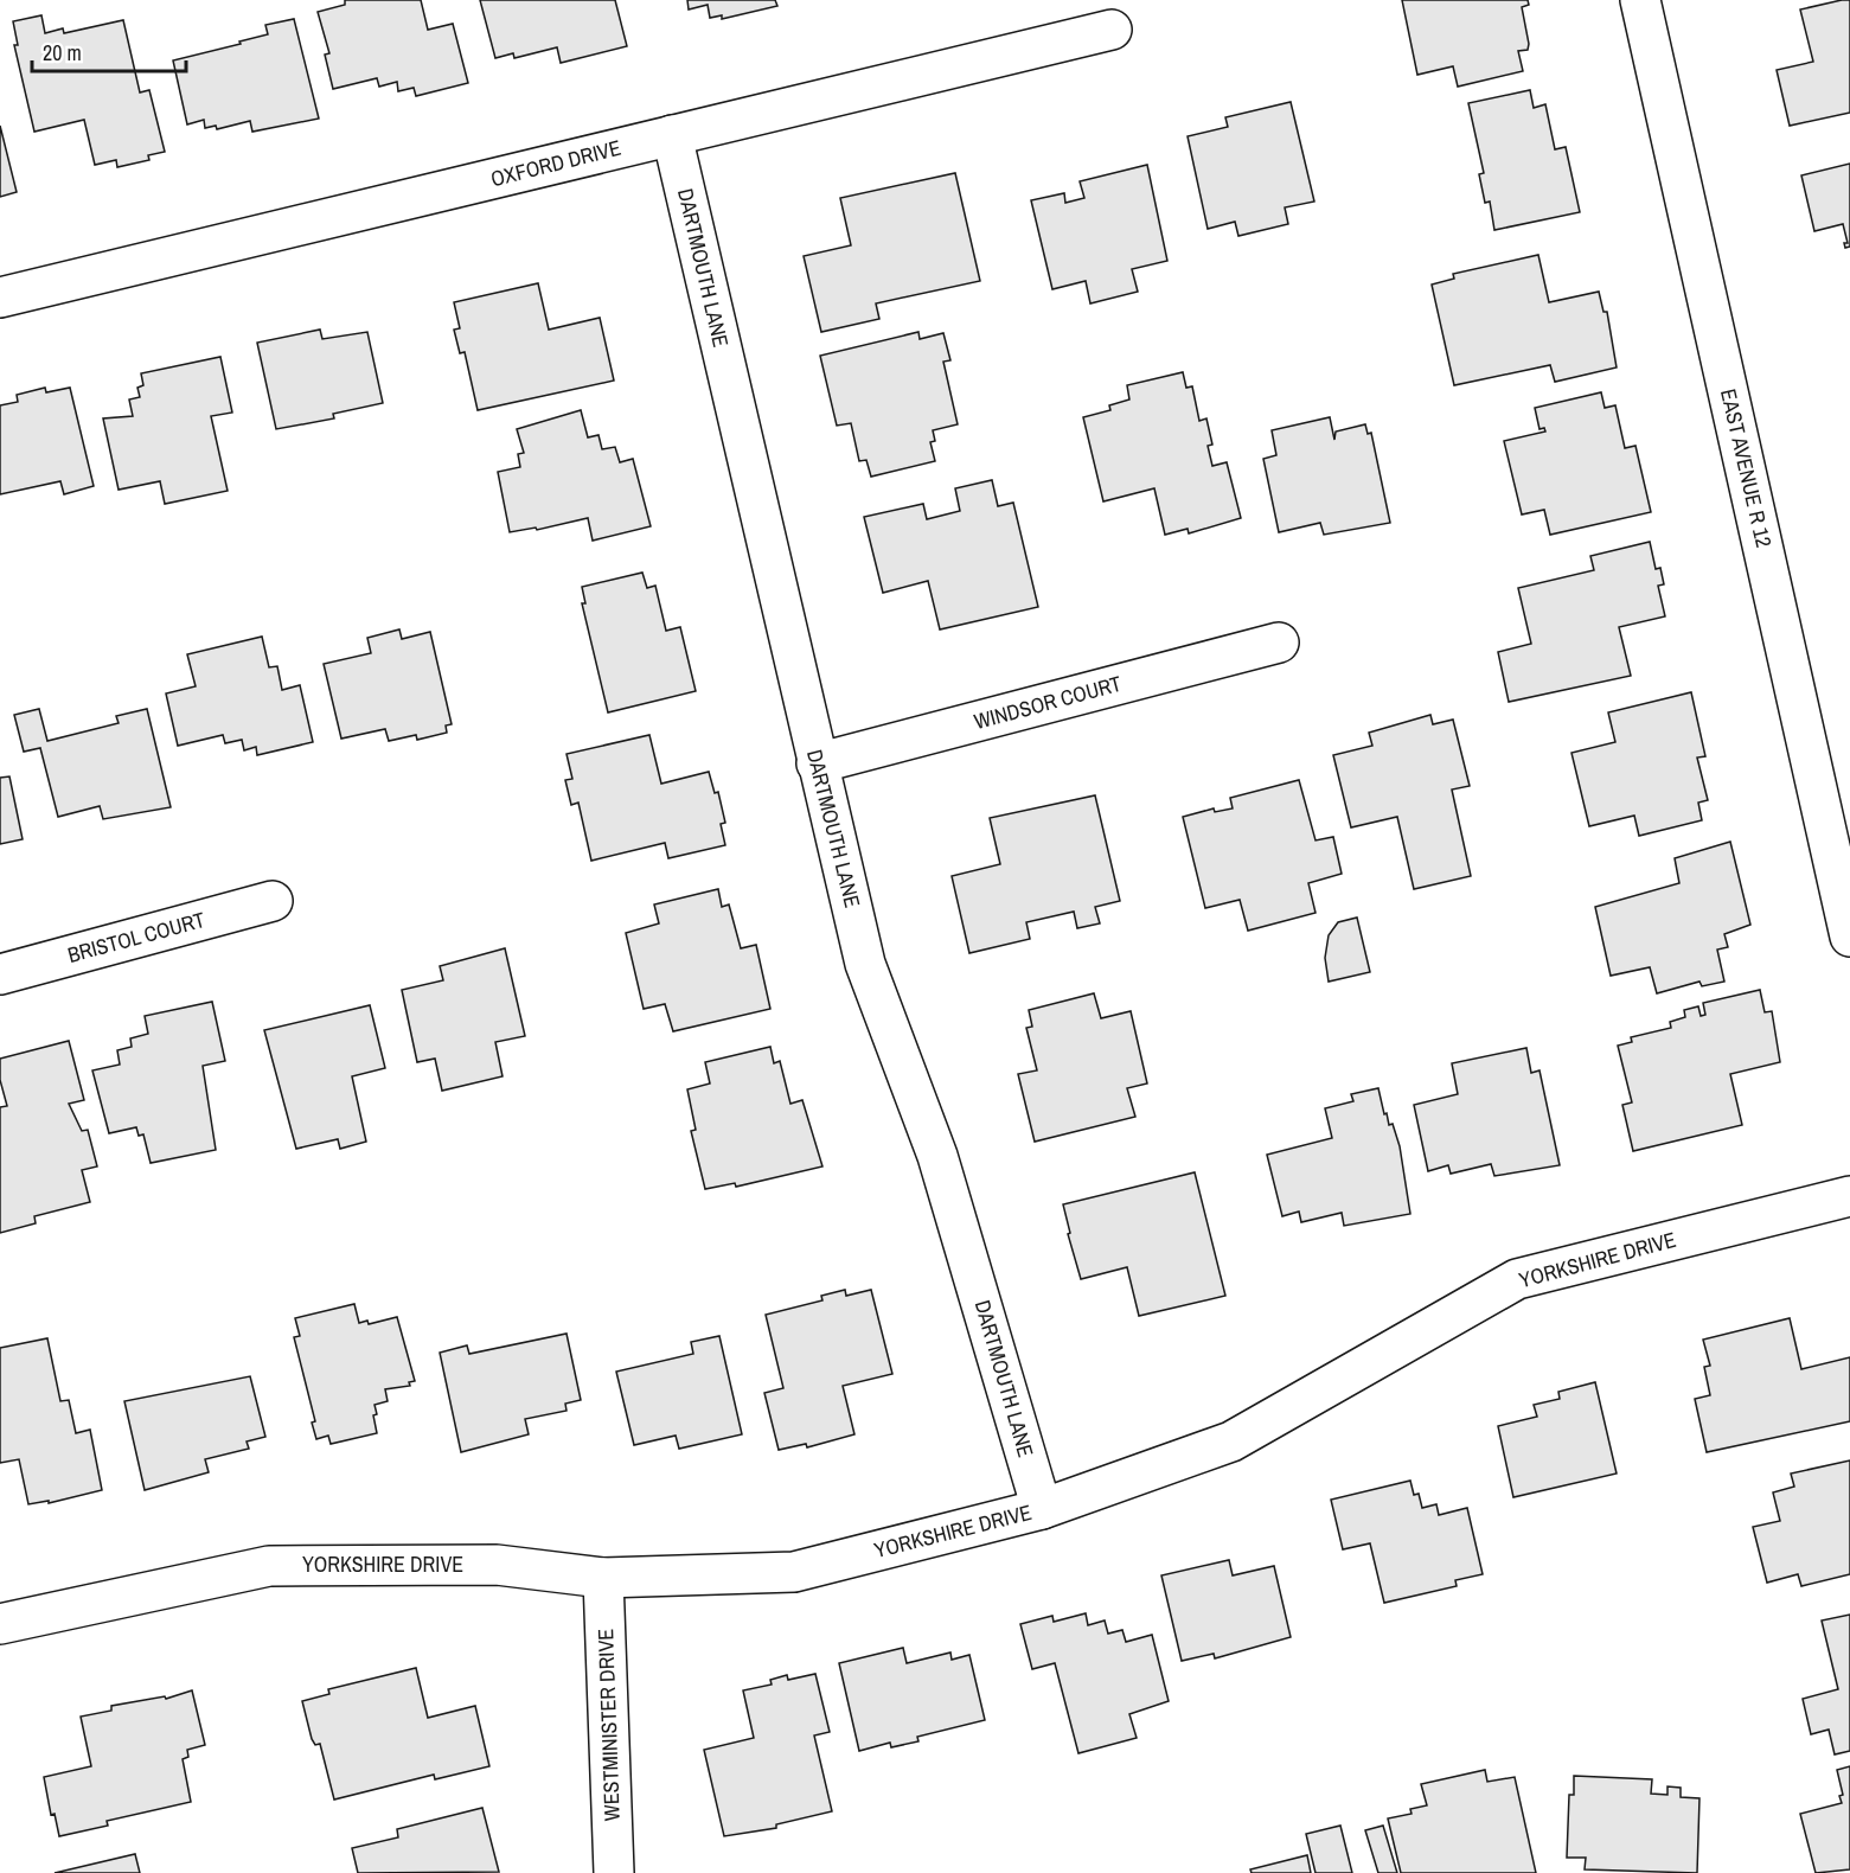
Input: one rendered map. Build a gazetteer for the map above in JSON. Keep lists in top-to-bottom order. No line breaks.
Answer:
{"streets":{"street":["OXFORD DRIVE","DARTMOUTH LANE","EAST AVENUE R 12","WINDSOR COURT","BRISTOL COURT","YORKSHIRE DRIVE","WESTMINISTER DRIVE"]},"crossings":[["OXFORD DRIVE","DARTMOUTH LANE"],["DARTMOUTH LANE","WINDSOR COURT"],["DARTMOUTH LANE","YORKSHIRE DRIVE"],["YORKSHIRE DRIVE","WESTMINISTER DRIVE"]],"scale_bar":"20 m"}
